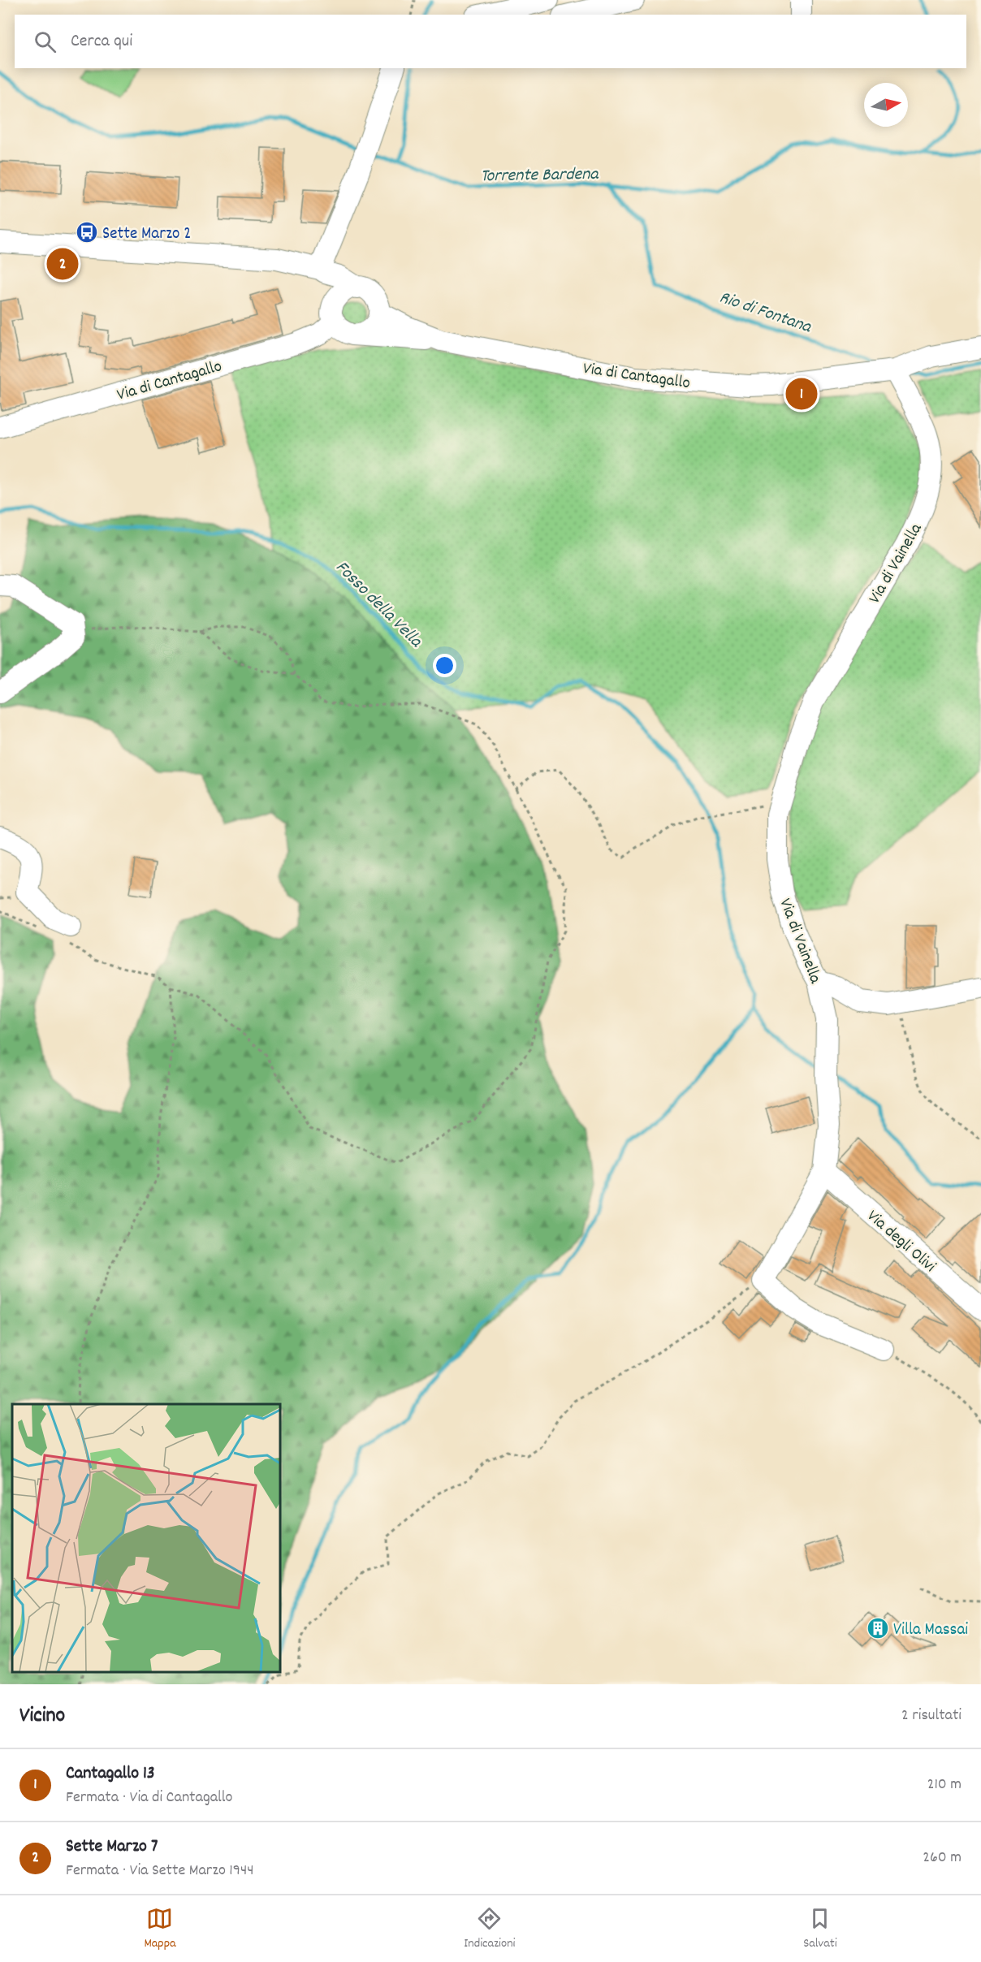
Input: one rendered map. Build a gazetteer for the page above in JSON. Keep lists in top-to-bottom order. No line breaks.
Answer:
{"streets":{"street":["Via di Cantagallo","Via di Vainella","Via degli Olivi"]},"crossings":[["Via di Cantagallo","Via di Vainella"],["Via di Vainella","Via degli Olivi"]],"water":["Torrente Bardena","Rio di Fontana","Fosso della Vella"],"places":{"bus stop":["Sette Marzo 2"],"building":["Villa Massai"]},"north":"right","page":{"search":"Cerca qui","pins":["2","1"],"heading":["Vicino","2 risultati"],"list":[{"mark":"1","name":"Cantagallo 13","note":"Fermata · Via di Cantagallo","value":"210 m"},{"mark":"2","name":"Sette Marzo 7","note":"Fermata · Via Sette Marzo 1944","value":"260 m"}],"nav":["Mappa","Indicazioni","Salvati"]}}
